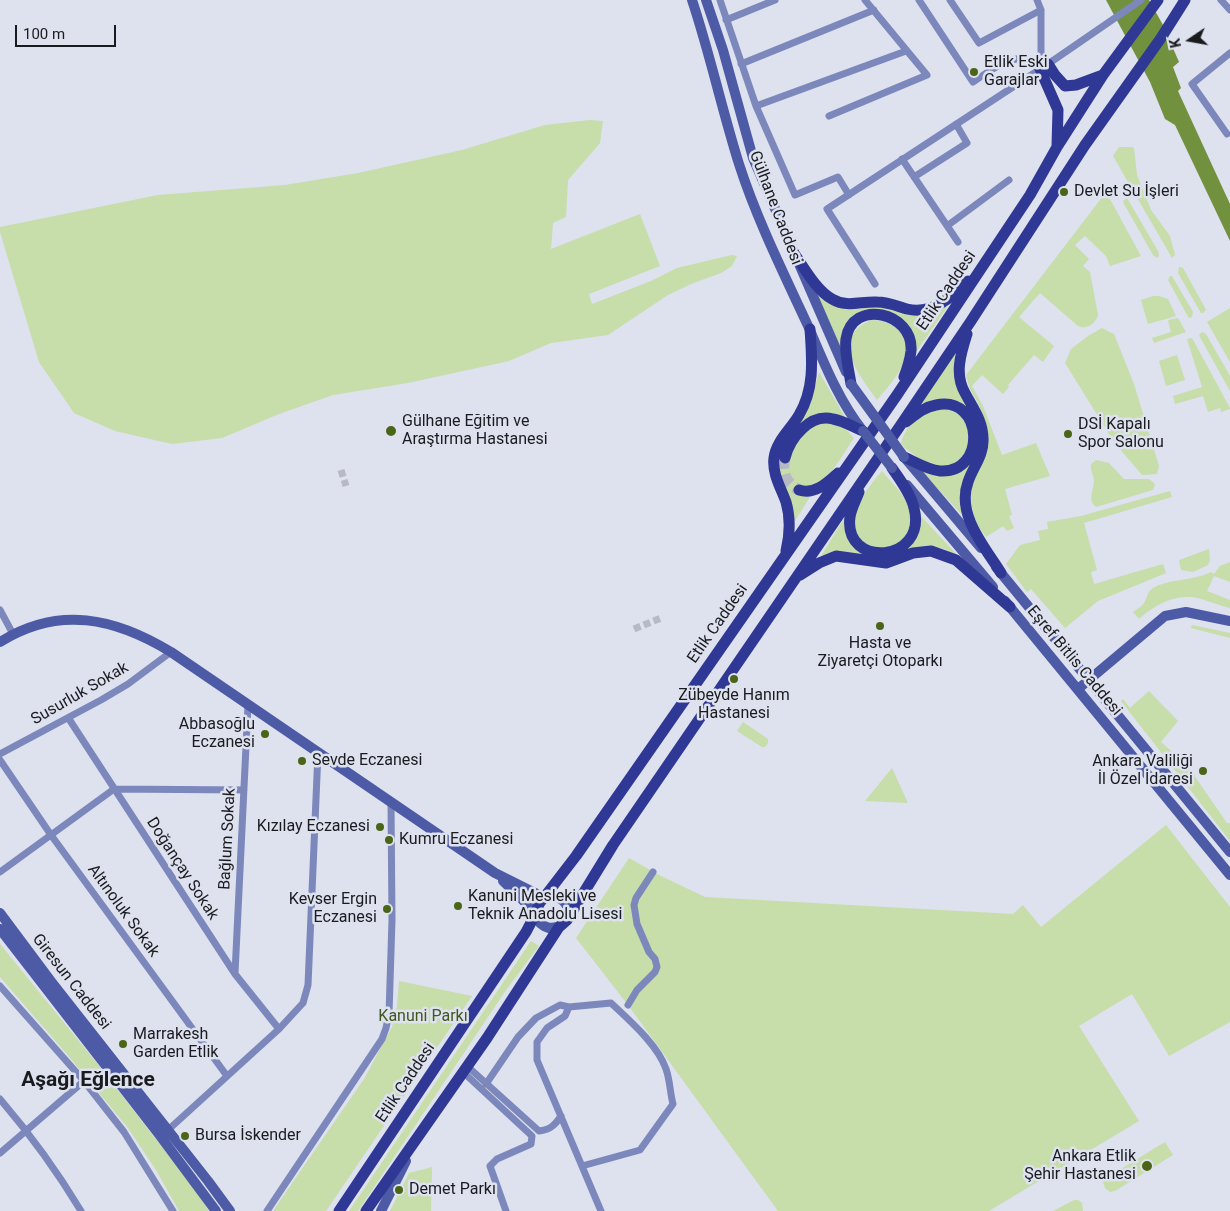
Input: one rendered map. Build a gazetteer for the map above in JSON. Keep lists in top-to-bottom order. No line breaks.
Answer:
{"streets":{"main road":["Gülhane Caddesi","Etlik Caddesi","Eşref Bitlis Caddesi","Giresun Caddesi"],"street":["Susurluk Sokak","Bağlum Sokak","Doğançay Sokak","Altınoluk Sokak"]},"crossings":[["Gülhane Caddesi","Eşref Bitlis Caddesi"],["Susurluk Sokak","Doğançay Sokak"],["Bağlum Sokak","Doğançay Sokak"]],"districts":["Aşağı Eğlence"],"parks":["Kanuni Parkı"],"places":["Etlik Eski Garajlar","Devlet Su İşleri","Gülhane Eğitim ve Araştırma Hastanesi","DSİ Kapalı Spor Salonu","Hasta ve Ziyaretçi Otoparkı","Zübeyde Hanım Hastanesi","Abbasoğlu Eczanesi","Sevde Eczanesi","Ankara Valiliği İl Özel İdaresi","Kızılay Eczanesi","Kumru Eczanesi","Kanuni Mesleki ve Teknik Anadolu Lisesi","Kevser Ergin Eczanesi","Marrakesh Garden Etlik","Bursa İskender","Ankara Etlik Şehir Hastanesi","Demet Parkı"],"scale_bar":"100 m","north":"left"}
